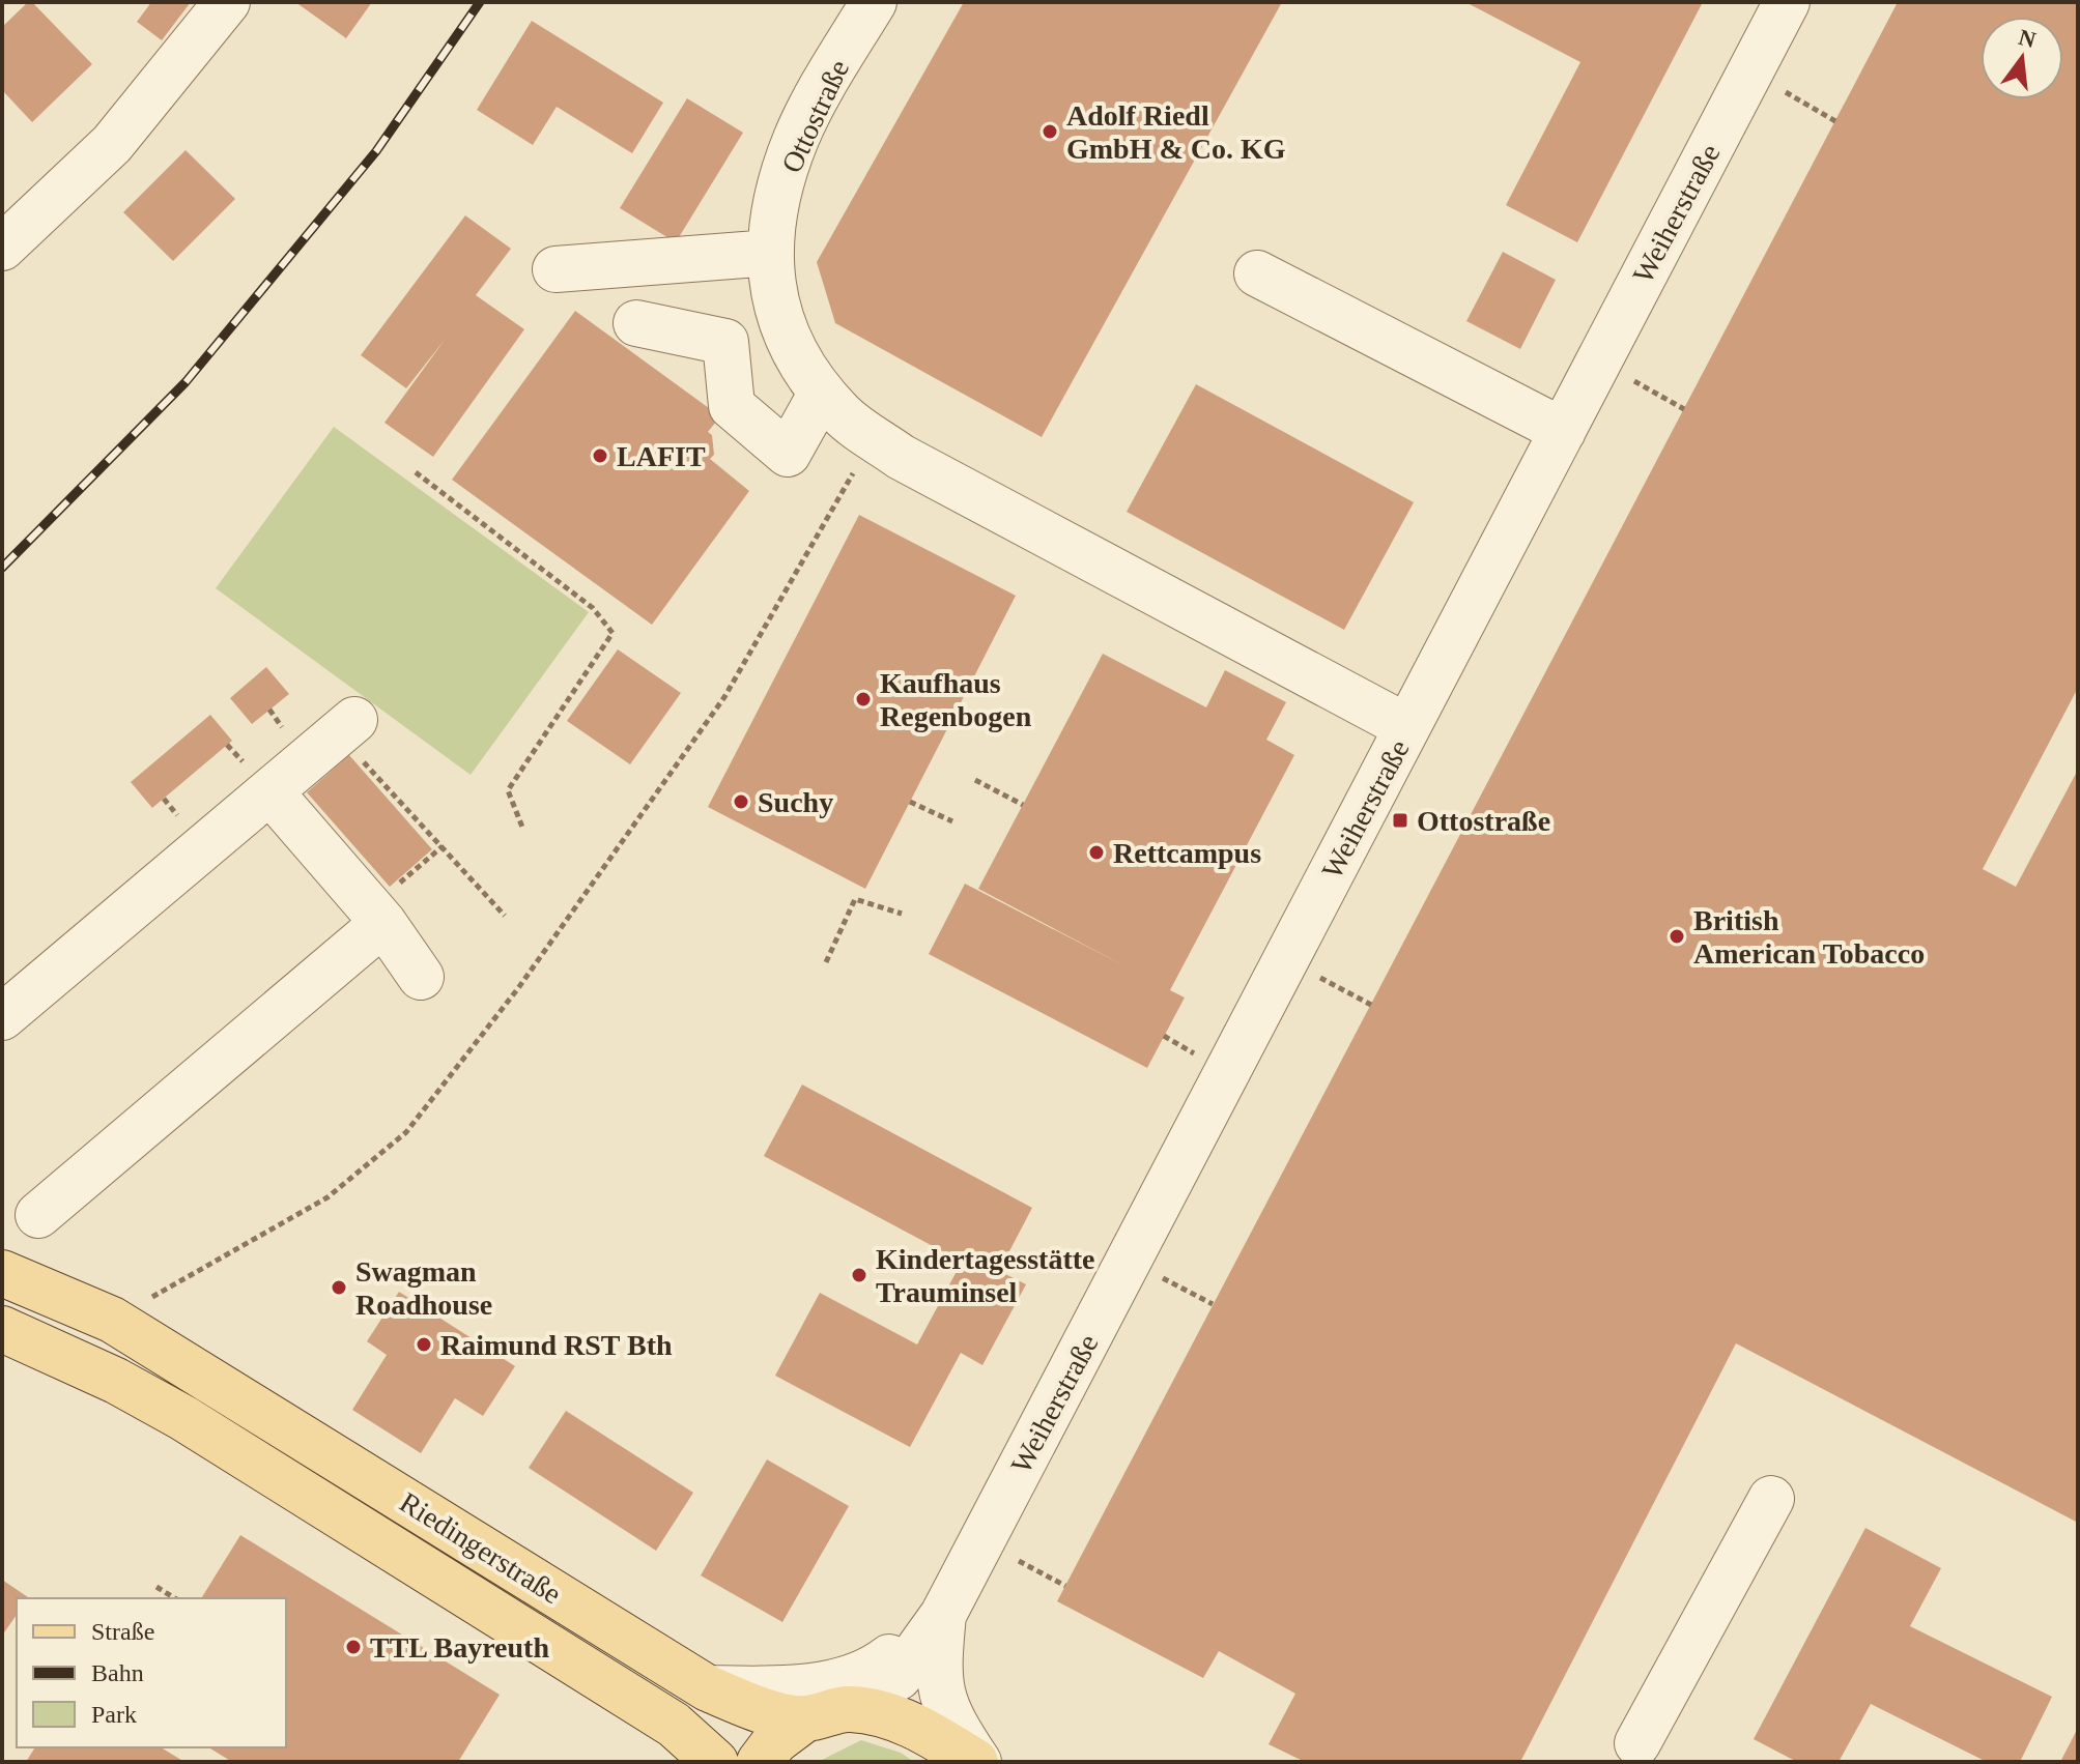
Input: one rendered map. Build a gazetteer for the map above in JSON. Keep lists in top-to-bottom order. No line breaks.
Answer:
{"streets":{"main road":["Riedingerstraße"],"street":["Ottostraße","Weiherstraße"]},"crossings":[["Ottostraße","Weiherstraße"]],"places":{"other":["Adolf Riedl GmbH & Co. KG","LAFIT","Kaufhaus Regenbogen","Suchy","Rettcampus","British American Tobacco","Kindertagesstätte Trauminsel","Swagman Roadhouse","Raimund RST Bth","TTL Bayreuth"],"transit":["Ottostraße"]},"legend":["Straße","Bahn","Park"],"north":"top"}
